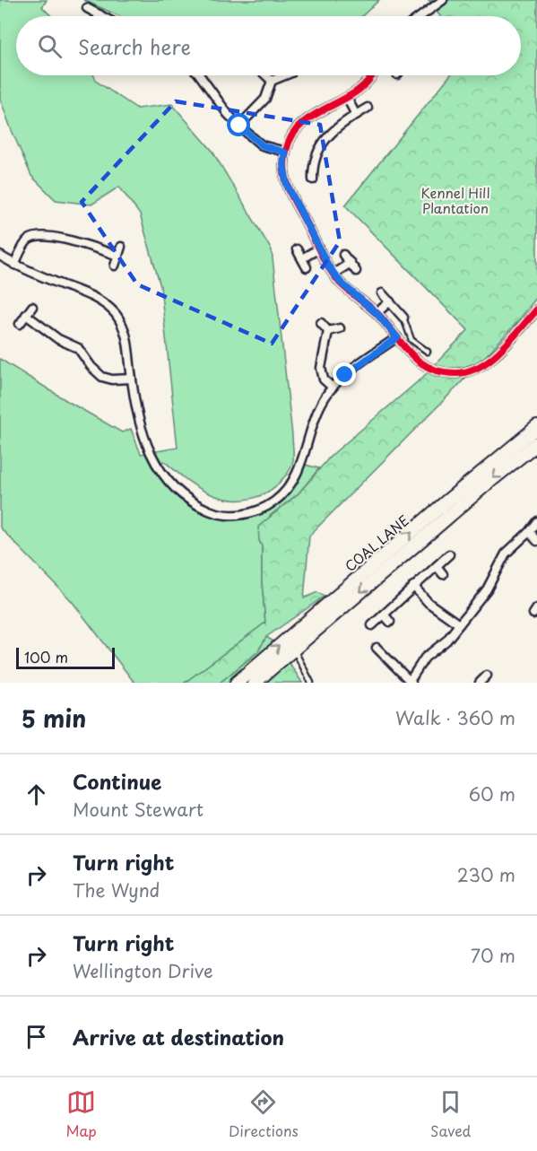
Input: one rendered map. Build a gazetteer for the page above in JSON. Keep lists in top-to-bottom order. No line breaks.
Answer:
{"streets":{"highway":["COAL LANE"]},"parks":["Kennel Hill Plantation"],"scale_bar":"100 m","page":{"search":"Search here","scale":"100 m","heading":["5 min","Walk · 360 m"],"list":[["Continue","Mount Stewart","60 m"],["Turn right","The Wynd","230 m"],["Turn right","Wellington Drive","70 m"],"Arrive at destination"],"nav":["Map","Directions","Saved"]}}
